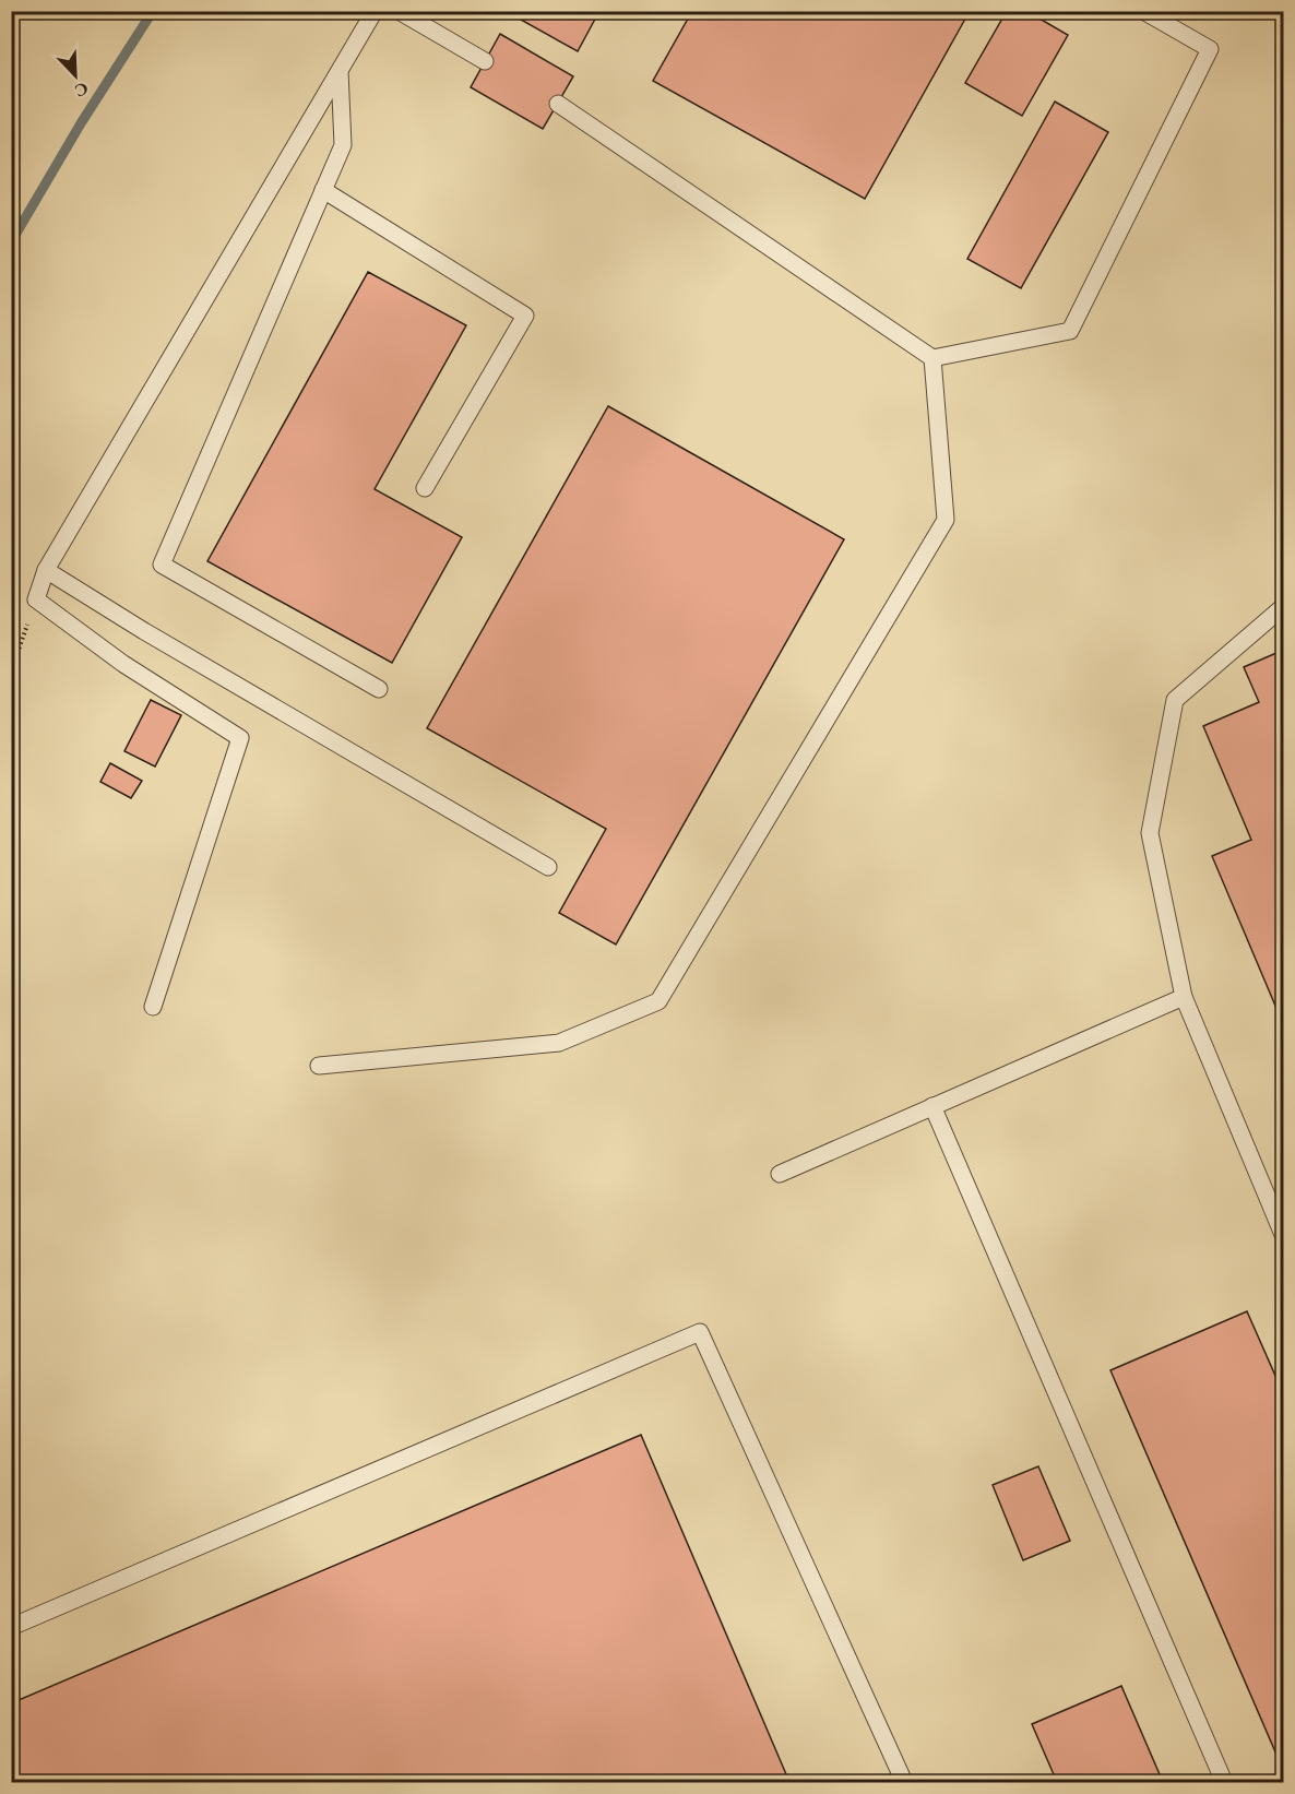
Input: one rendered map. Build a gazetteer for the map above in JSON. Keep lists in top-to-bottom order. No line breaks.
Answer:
{"north":"bottom right"}
